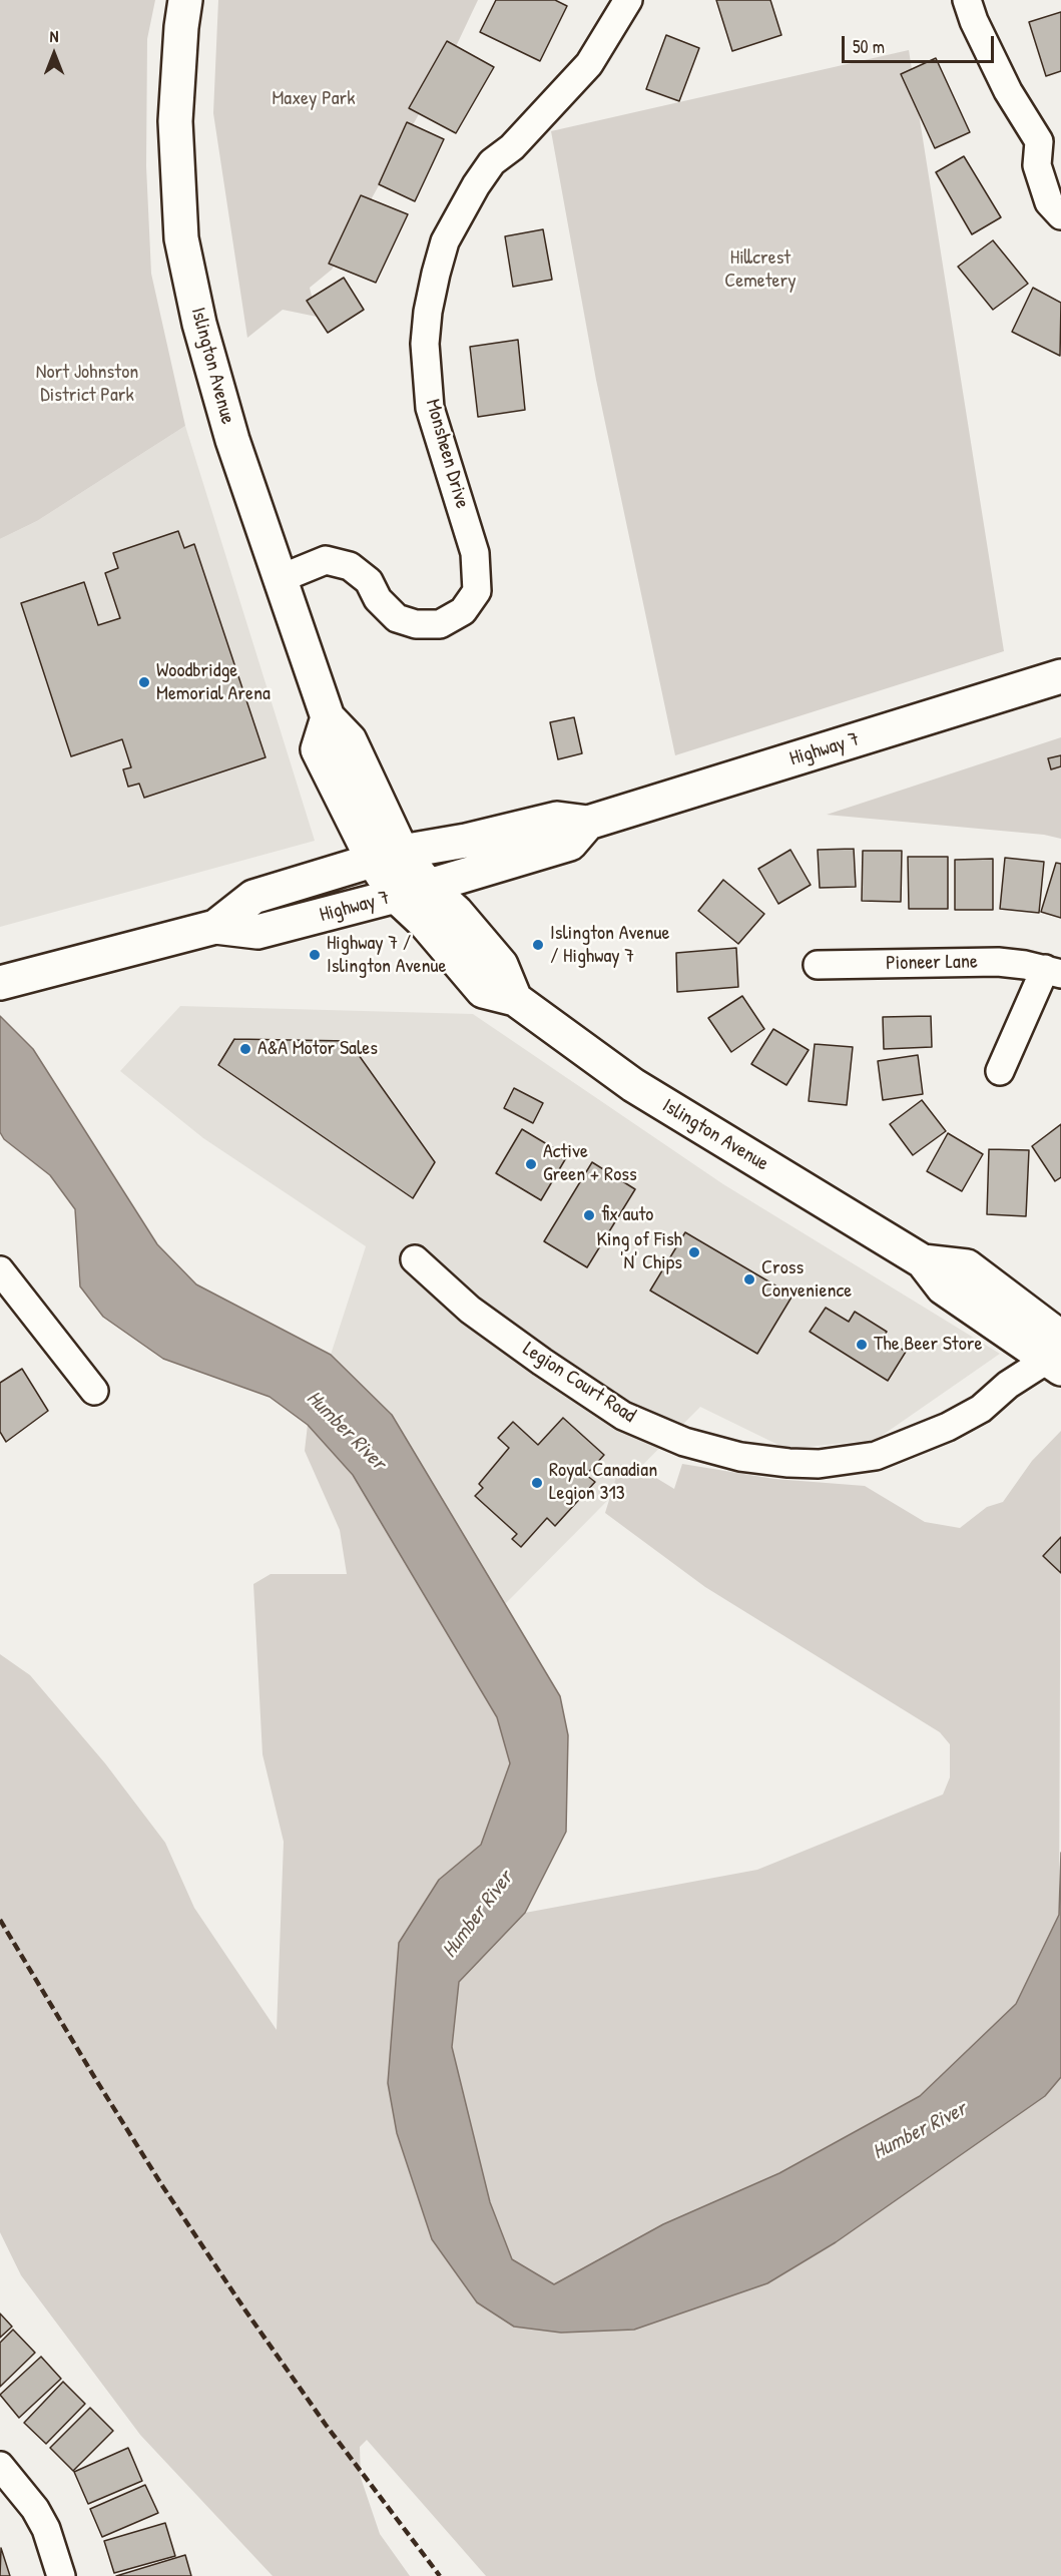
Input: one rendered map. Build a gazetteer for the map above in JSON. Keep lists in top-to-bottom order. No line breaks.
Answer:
{"streets":{"main road":["Islington Avenue","Highway 7"],"street":["Monsheen Drive","Pioneer Lane","Legion Court Road"]},"crossings":[["Islington Avenue","Monsheen Drive"],["Islington Avenue","Highway 7"],["Islington Avenue","Legion Court Road"]],"water":["Humber River"],"parks":["Maxey Park","Hillcrest Cemetery","Nort Johnston District Park"],"places":["Woodbridge Memorial Arena","Islington Avenue / Highway 7","Highway 7 / Islington Avenue","A&A Motor Sales","Active Green + Ross","fix auto","King of Fish 'N' Chips","Cross Convenience","The Beer Store","Royal Canadian Legion 313"],"scale_bar":"50 m","north":"top"}
